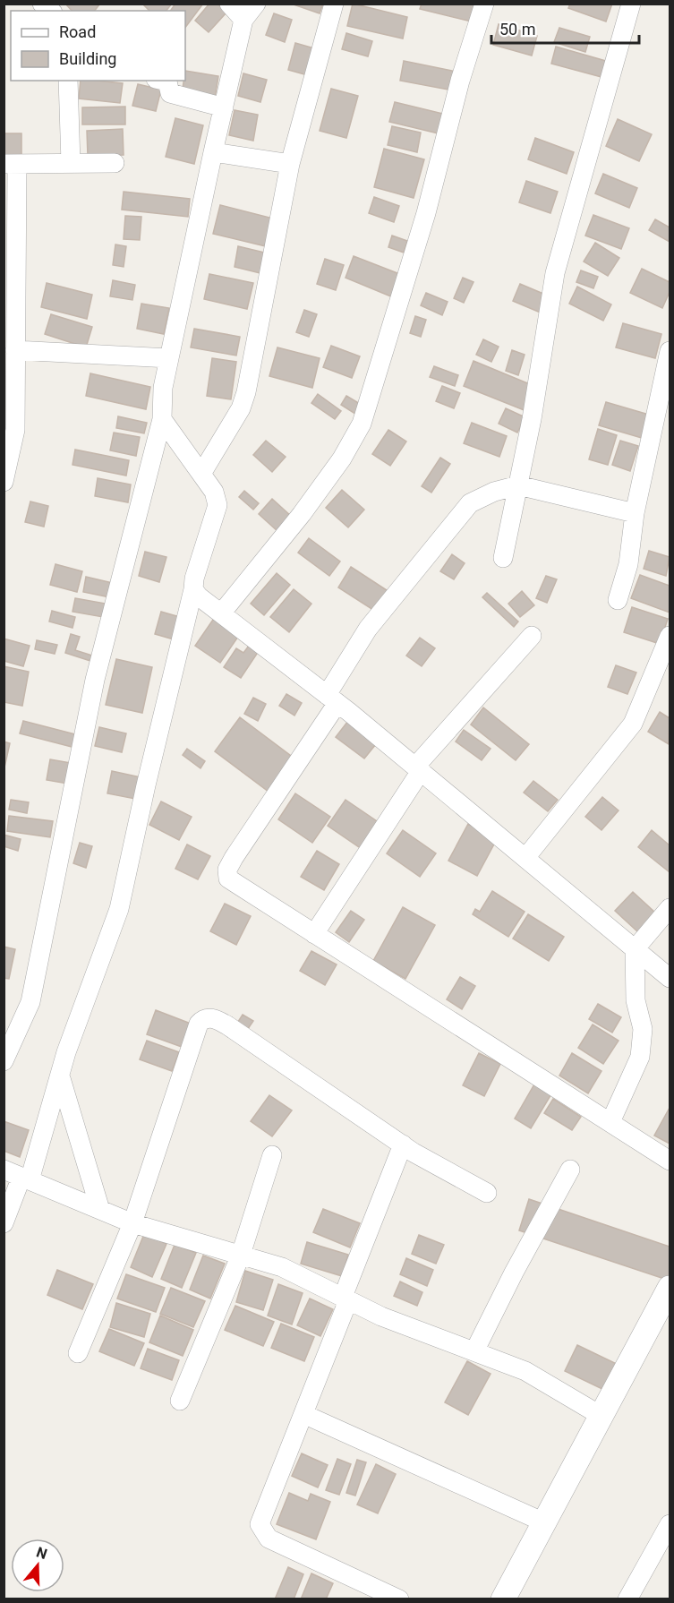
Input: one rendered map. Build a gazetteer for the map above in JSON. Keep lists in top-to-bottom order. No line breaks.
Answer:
{"legend":["Road","Building"],"scale_bar":"50 m","north":"top"}
